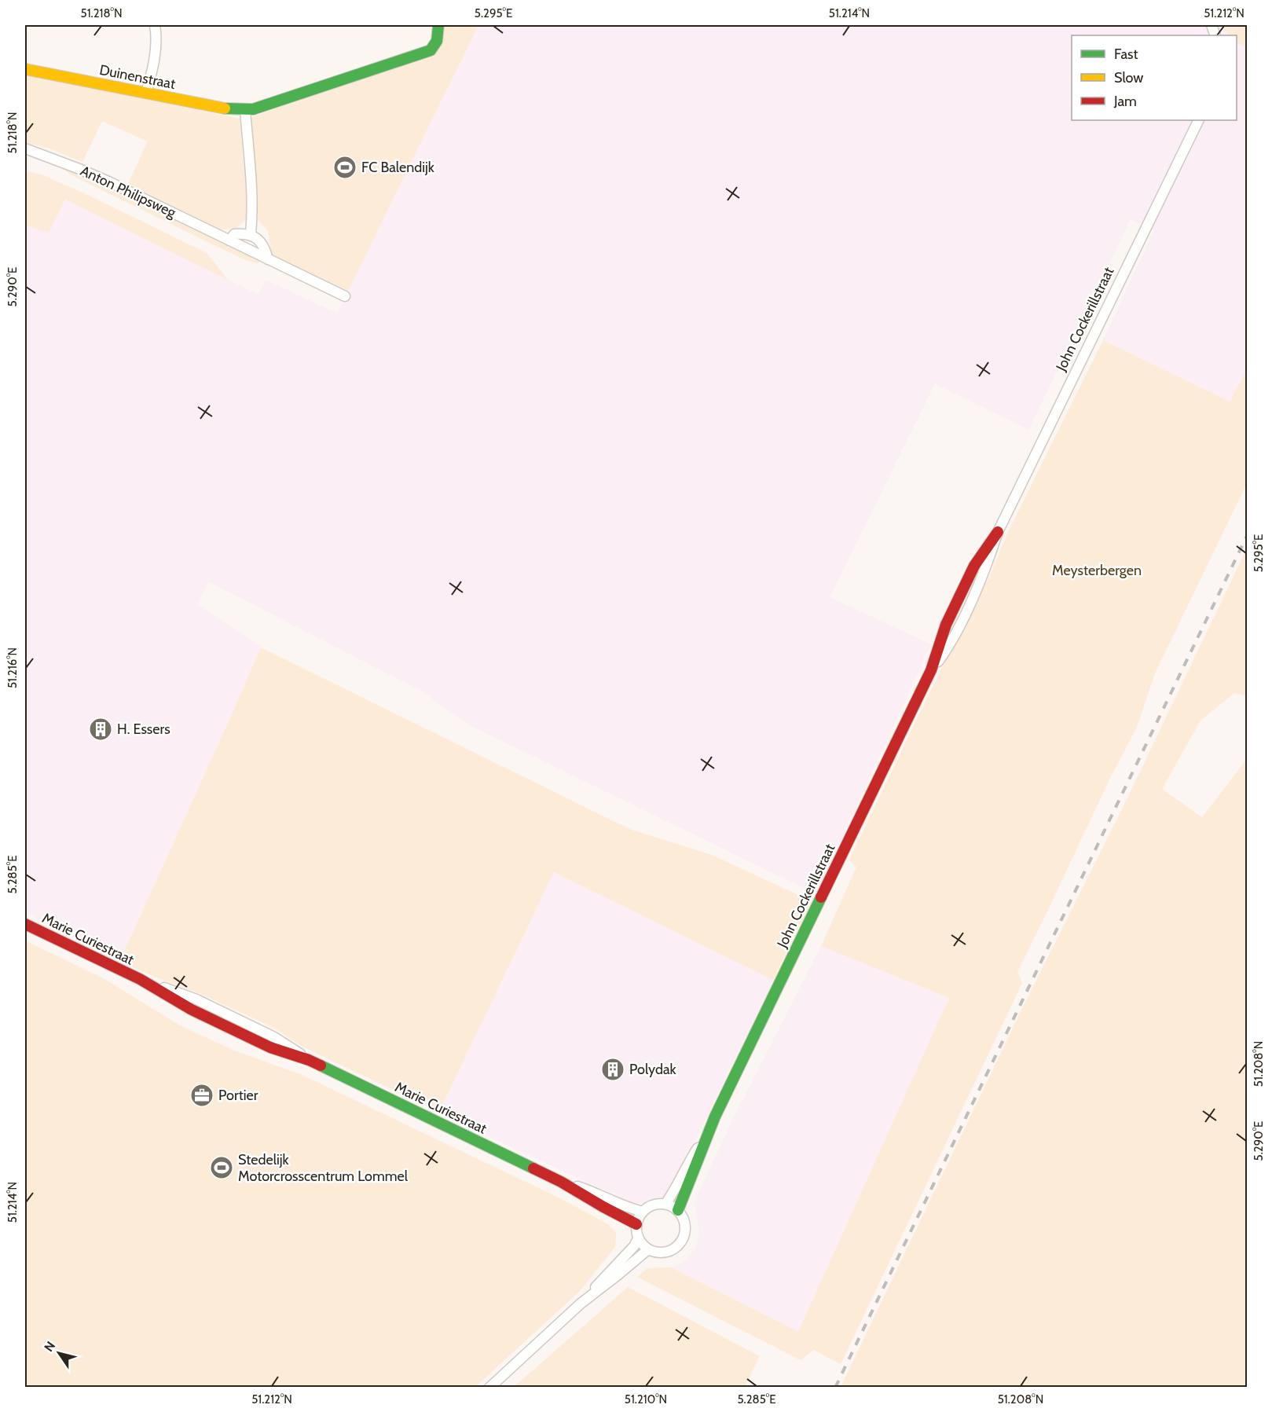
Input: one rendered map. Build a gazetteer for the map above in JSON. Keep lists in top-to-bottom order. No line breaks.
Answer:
{"streets":{"street":["Duinenstraat","Anton Philipsweg","John Cockerillstraat","Marie Curiestraat"]},"crossings":[["John Cockerillstraat","Marie Curiestraat"]],"parks":["Meysterbergen"],"places":{"sports":["FC Balendijk","Stedelijk Motorcrosscentrum Lommel"],"building":["H. Essers","Polydak"],"office":["Portier"]},"legend":["Fast","Slow","Jam"],"north":"top left","coordinates":["51.218°N","5.295°E","51.214°N","51.212°N","5.290°E","51.216°N","5.285°E","51.208°N","51.210°N"]}
